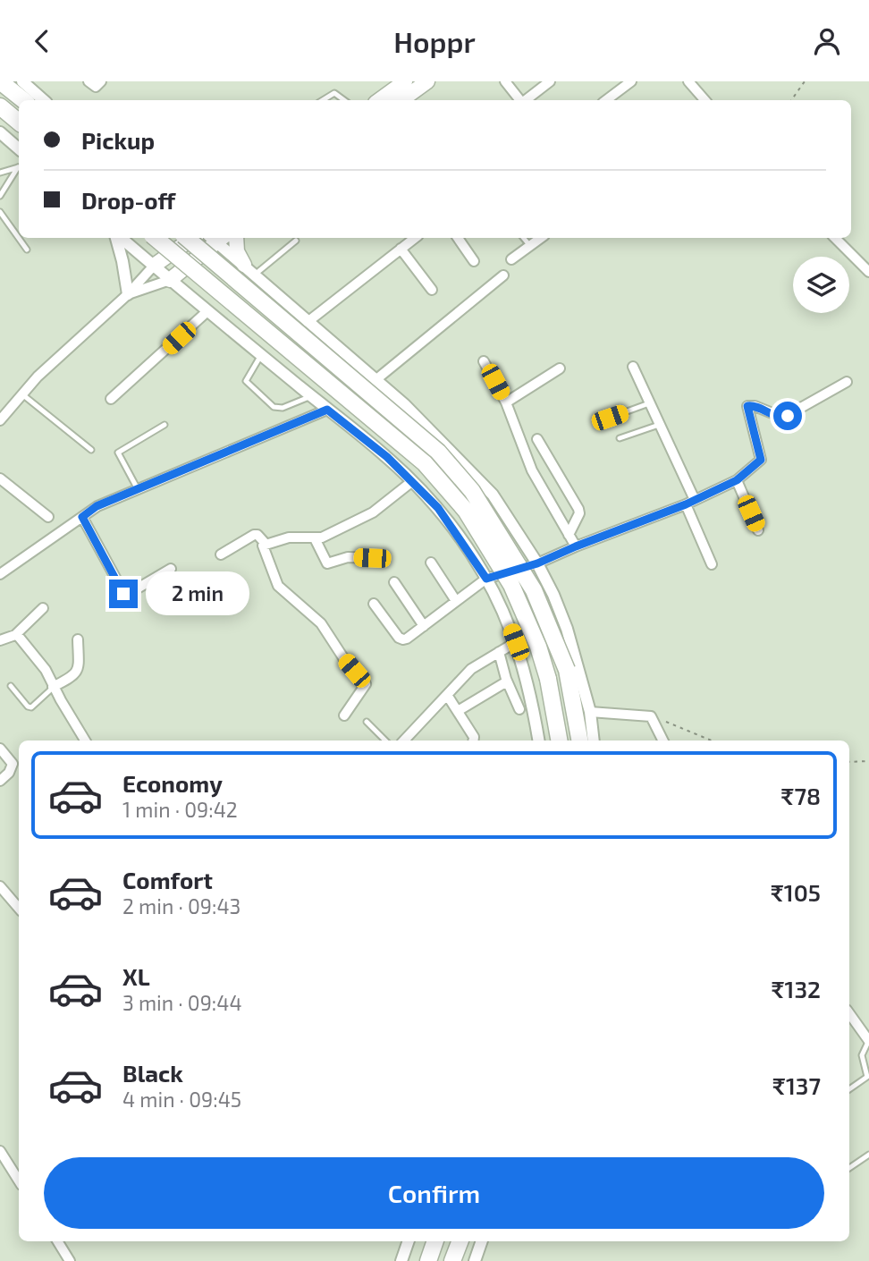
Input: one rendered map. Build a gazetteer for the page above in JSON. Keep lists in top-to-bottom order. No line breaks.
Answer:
{"page":{"header":"Hoppr","banner":["Pickup","Drop-off"],"bubble":"2 min","list":[{"name":"Economy","note":"1 min · 09:42","value":"₹78"},{"name":"Comfort","note":"2 min · 09:43","value":"₹105"},{"name":"XL","note":"3 min · 09:44","value":"₹132"},{"name":"Black","note":"4 min · 09:45","value":"₹137"}],"buttons":"Confirm"}}
